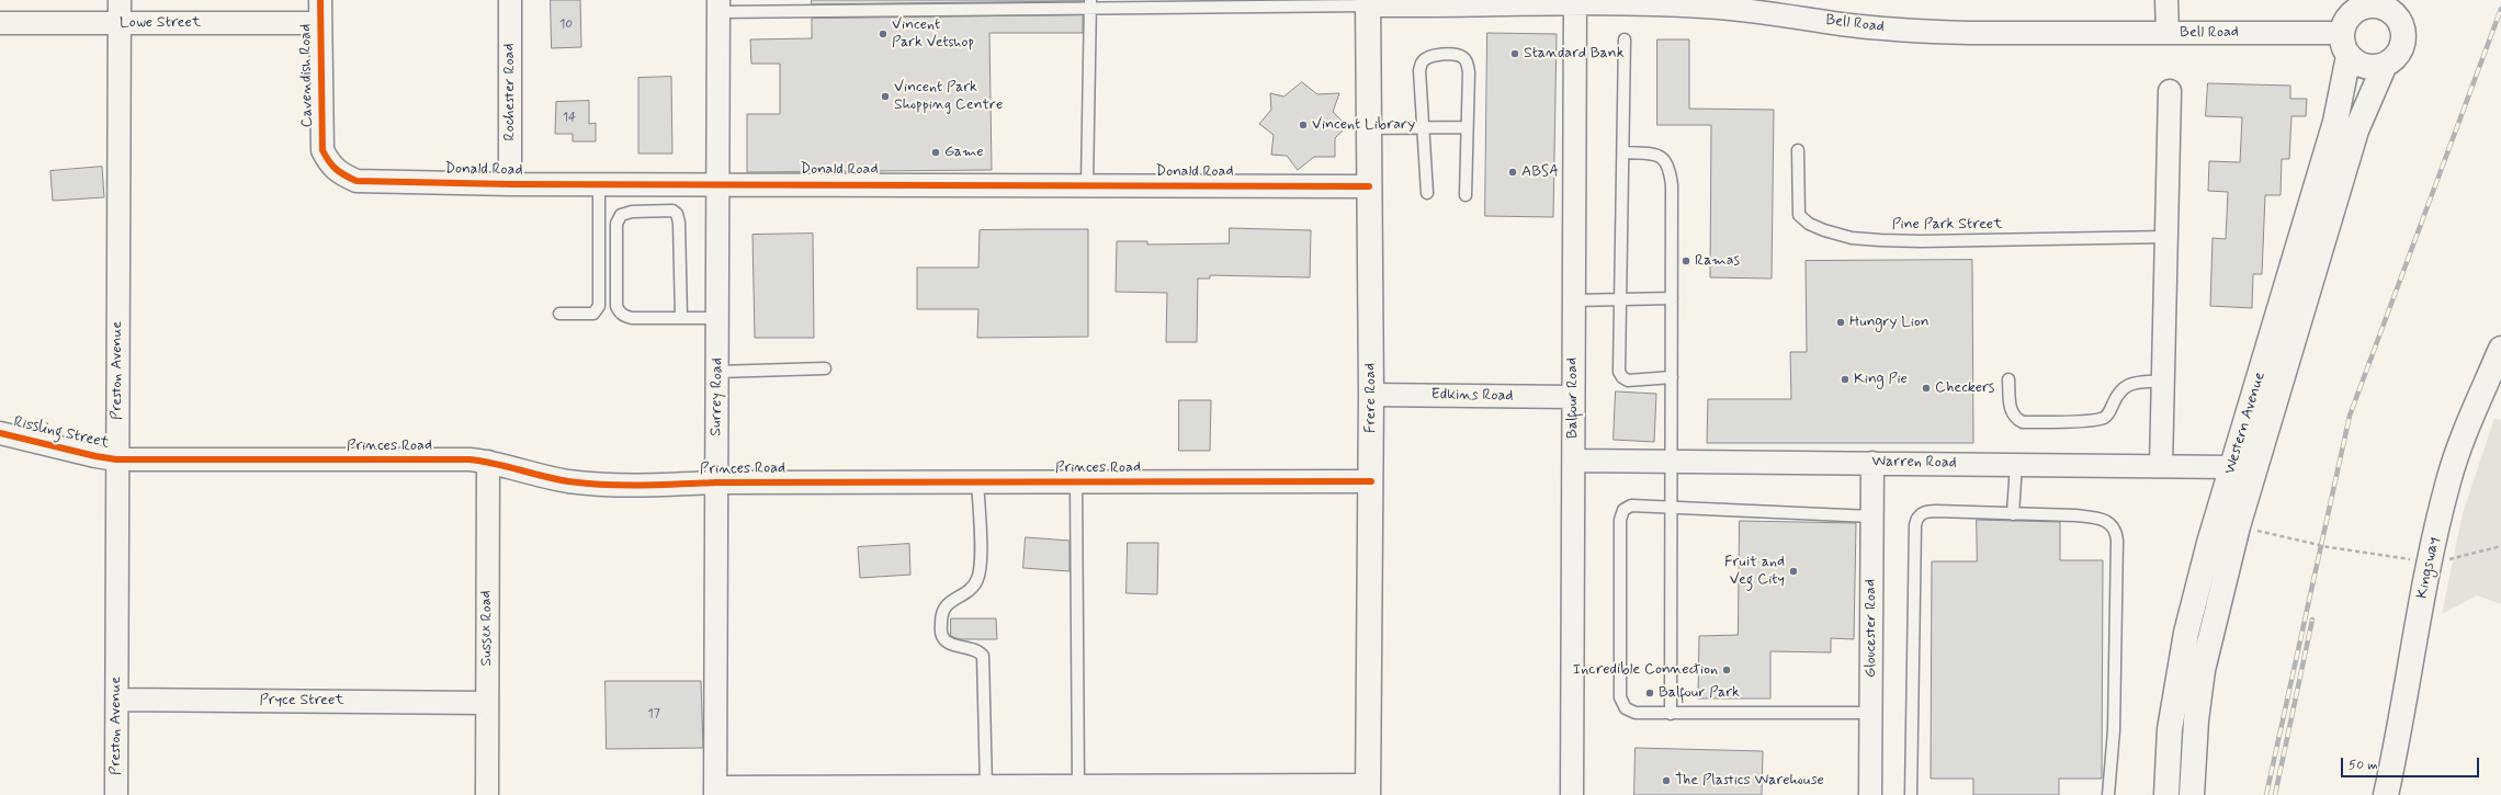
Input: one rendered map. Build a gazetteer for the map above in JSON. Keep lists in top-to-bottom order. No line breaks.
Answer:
{"streets":{"main road":["Frere Road","Western Avenue","Kingsway"],"street":["Lowe Street","Bell Road","Cavendish Road","Rochester Road","Donald Road","Preston Avenue","Edkins Road","Surrey Road","Balfour Road","Rissling Street","Princes Road","Warren Road","Sussex Road","Gloucester Road","Pryce Street"],"lane":["Pine Park Street"]},"crossings":[["Lowe Street","Cavendish Road"],["Lowe Street","Preston Avenue"],["Bell Road","Frere Road"],["Bell Road","Balfour Road"],["Bell Road","Western Avenue"],["Cavendish Road","Donald Road"],["Rochester Road","Donald Road"],["Donald Road","Surrey Road"],["Donald Road","Frere Road"],["Preston Avenue","Rissling Street"],["Preston Avenue","Princes Road"],["Preston Avenue","Pryce Street"],["Edkins Road","Frere Road"],["Edkins Road","Balfour Road"],["Surrey Road","Princes Road"],["Frere Road","Princes Road"],["Balfour Road","Warren Road"],["Western Avenue","Warren Road"],["Rissling Street","Princes Road"],["Princes Road","Sussex Road"],["Warren Road","Gloucester Road"],["Sussex Road","Pryce Street"]],"places":["Vincent Park Vetshop","Standard Bank","Vincent Park Shopping Centre","Vincent Library","Game","ABSA","Ramas","Hungry Lion","King Pie","Checkers","Fruit and Veg City","Incredible Connection","Balfour Park","The Plastics Warehouse"],"house_numbers":["10","14","17"],"scale_bar":"50 m"}
